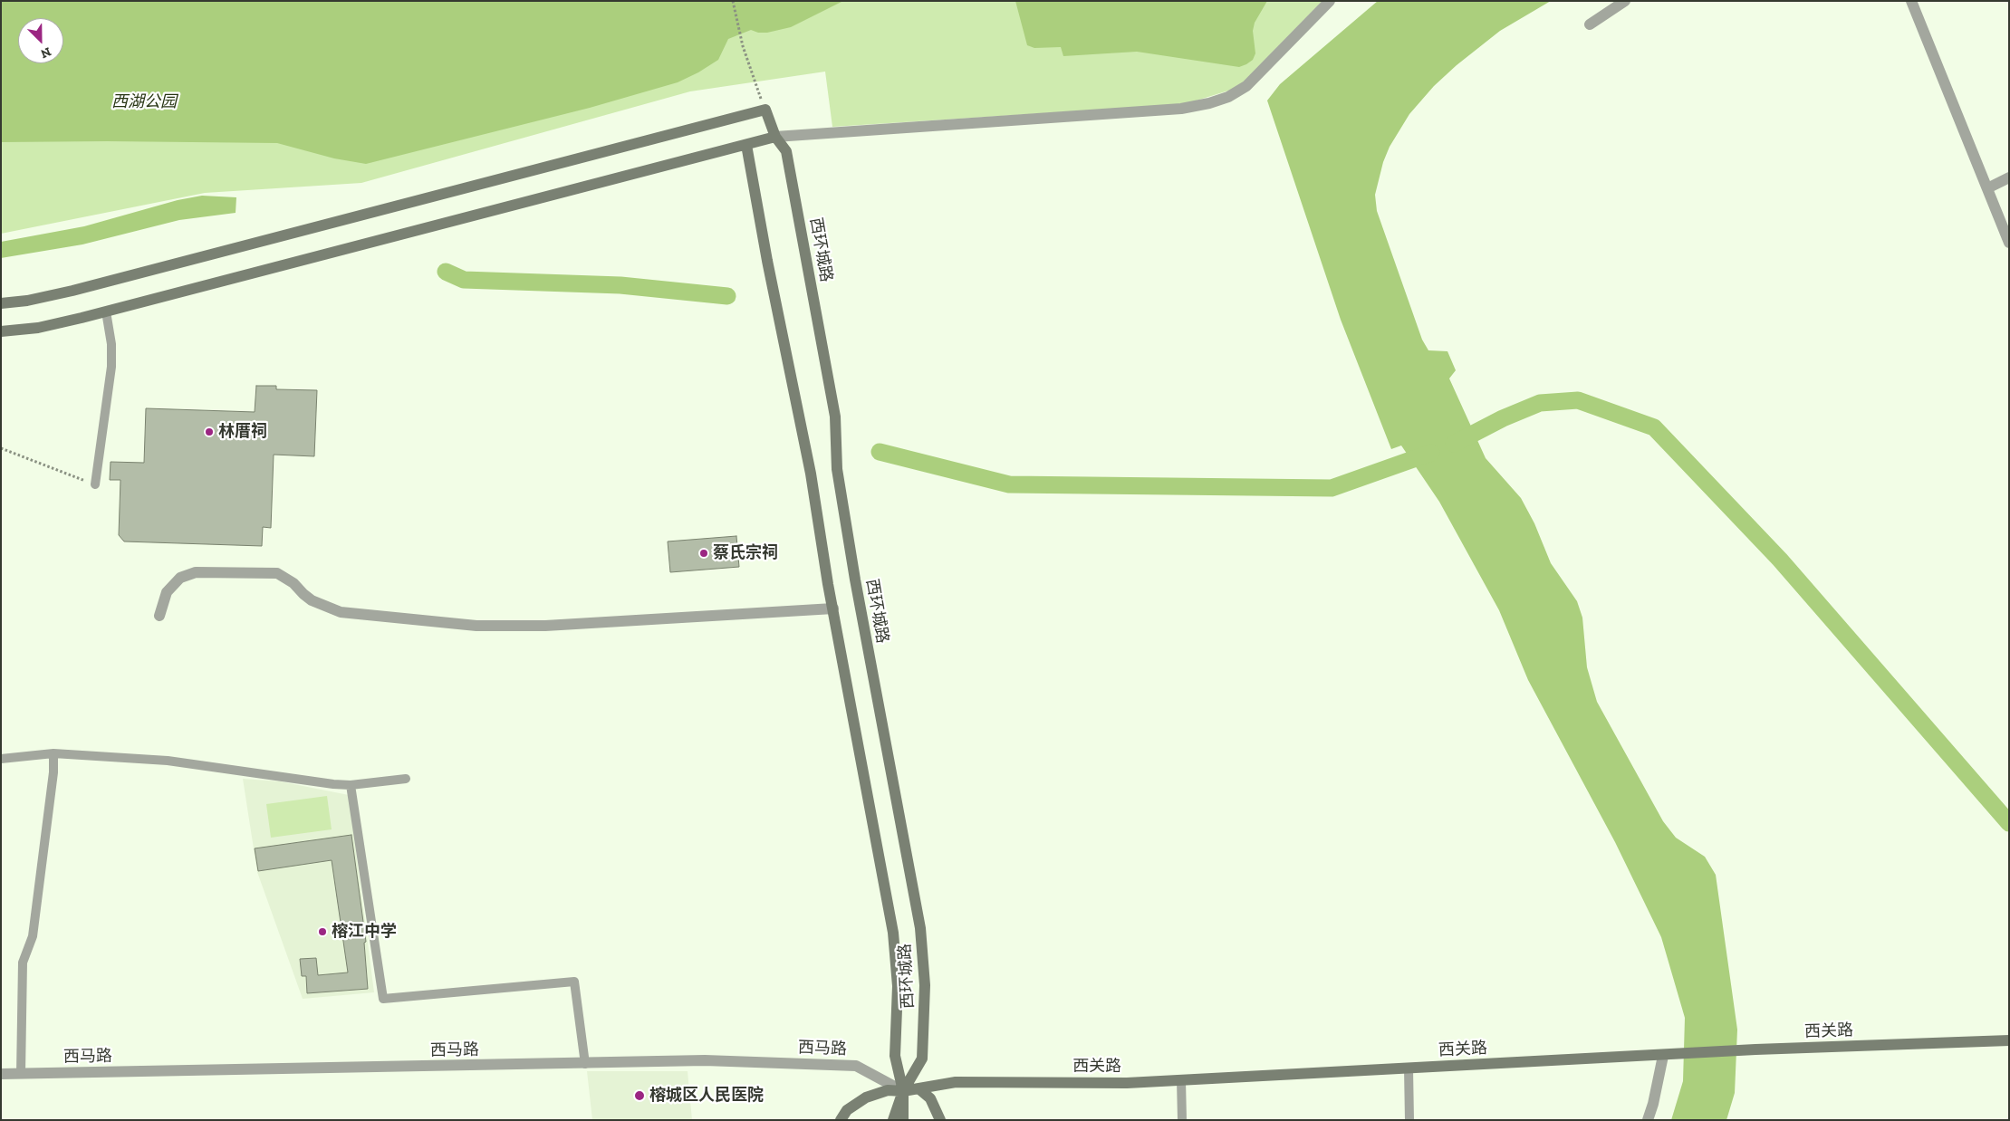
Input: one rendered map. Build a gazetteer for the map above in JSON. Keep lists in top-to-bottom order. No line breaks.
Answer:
{"streets":{"main road":["西环城路","西关路"],"street":["西马路"]},"crossings":[["西环城路","西关路"],["西环城路","西马路"],["西关路","西马路"]],"parks":["西湖公园"],"places":["林厝祠","蔡氏宗祠","榕江中学","榕城区人民医院"],"north":"bottom right"}
